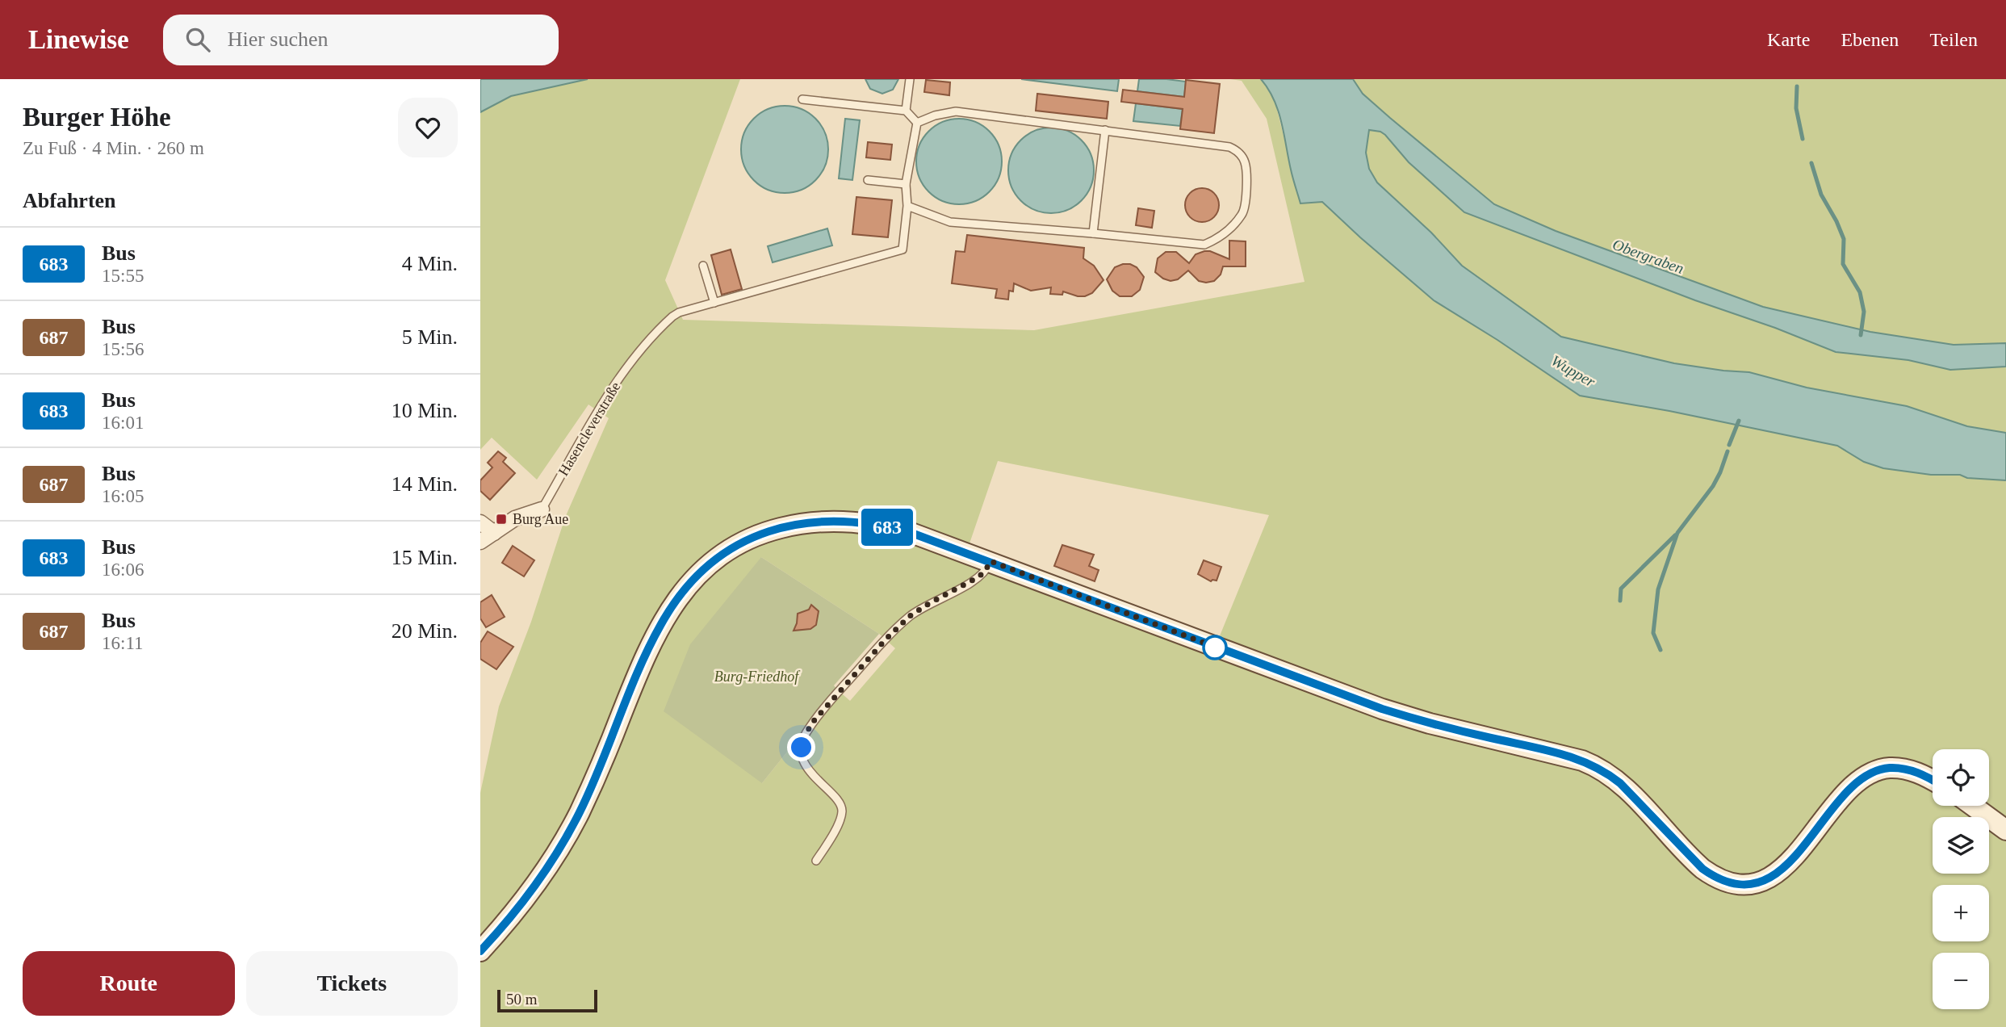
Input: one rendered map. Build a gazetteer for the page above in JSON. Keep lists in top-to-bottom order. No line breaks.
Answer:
{"streets":{"street":["Hasencleverstraße"]},"water":["Obergraben","Wupper"],"parks":["Burg-Friedhof"],"places":{"transit":["Burg Aue"]},"lines":["bus line 683"],"scale_bar":"50 m","page":{"header":"Linewise","search":"Hier suchen","nav":["Karte","Ebenen","Teilen"],"heading":[["Burger Höhe","Zu Fuß · 4 Min. · 260 m"],"Abfahrten"],"on_map":"683","list":[{"mark":"683","name":"Bus","note":"15:55","value":"4 Min."},{"mark":"687","name":"Bus","note":"15:56","value":"5 Min."},{"mark":"683","name":"Bus","note":"16:01","value":"10 Min."},{"mark":"687","name":"Bus","note":"16:05","value":"14 Min."},{"mark":"683","name":"Bus","note":"16:06","value":"15 Min."},{"mark":"687","name":"Bus","note":"16:11","value":"20 Min."}],"map_buttons":["+","−"],"buttons":["Route","Tickets"],"scale":"50 m"}}
